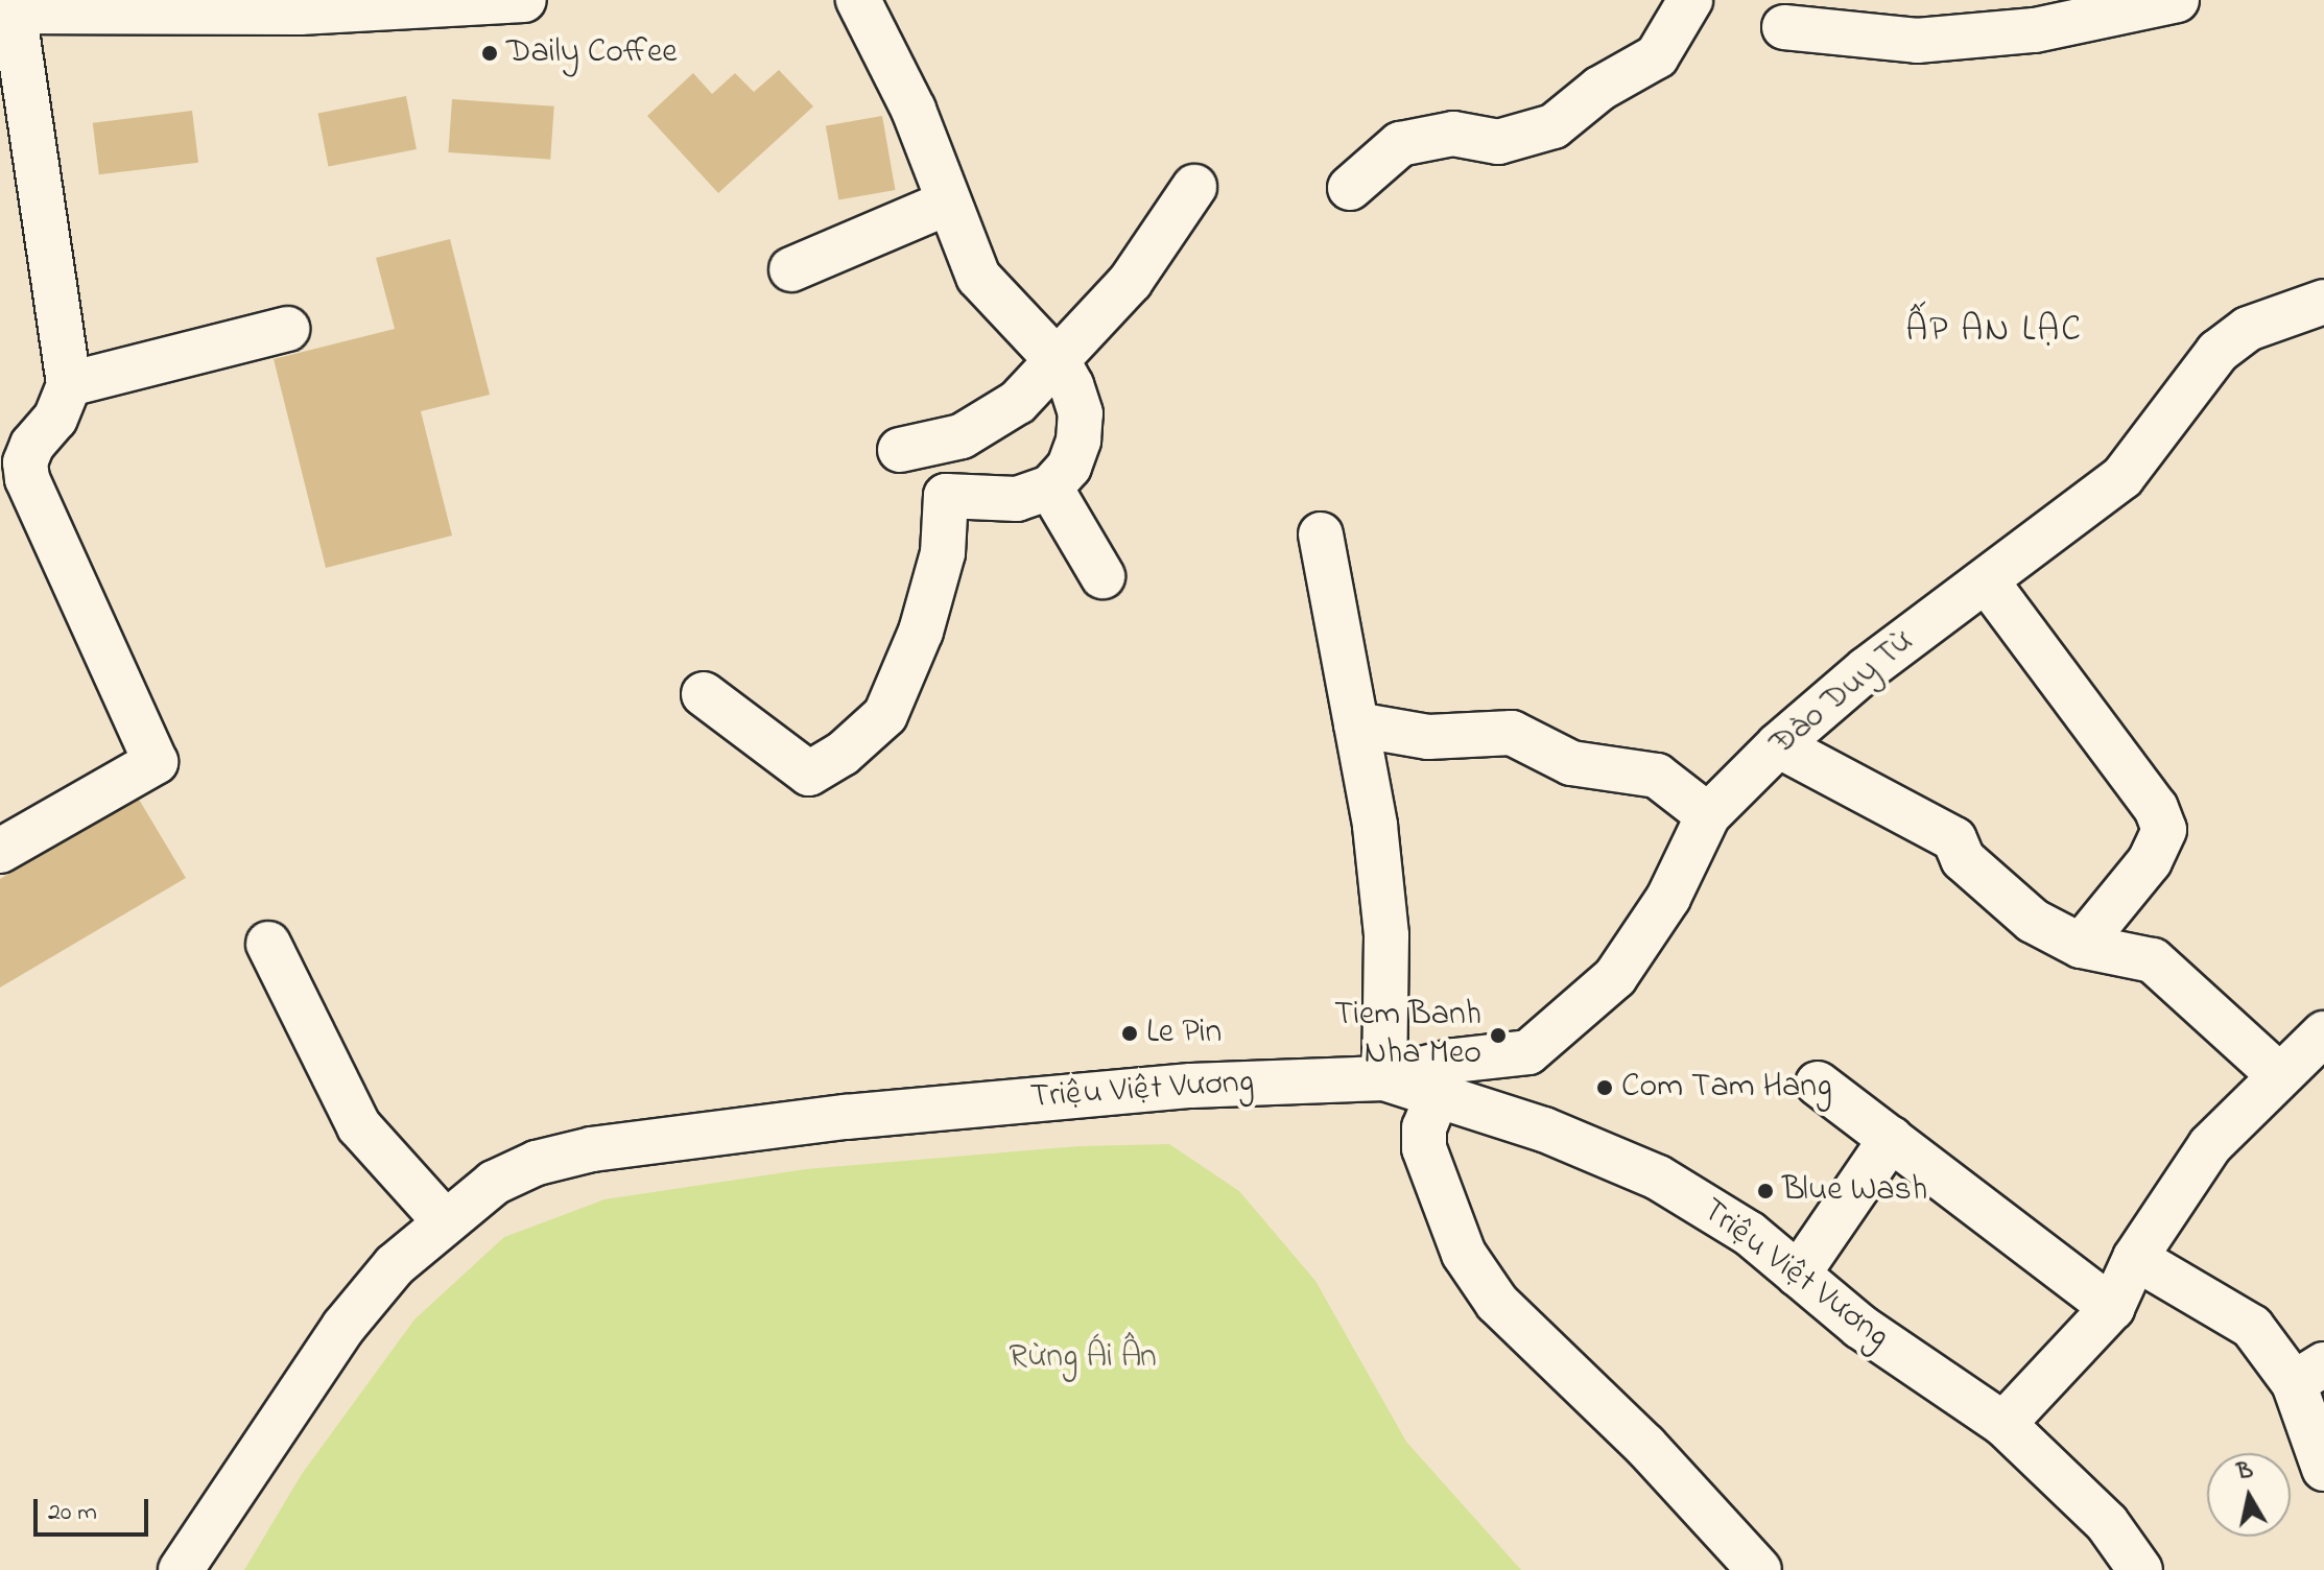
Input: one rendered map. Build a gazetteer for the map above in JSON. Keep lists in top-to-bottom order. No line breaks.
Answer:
{"streets":{"street":["Đào Duy Từ","Triệu Việt Vương"]},"crossings":[["Đào Duy Từ","Triệu Việt Vương"]],"districts":["ẤP AN LẠC"],"parks":["Rừng Ái Ân"],"places":["Daily Coffee","Le Pin","Tiem Banh Nha Meo","Com Tam Hang","Blue Wash"],"scale_bar":"20 m","north":"top"}
